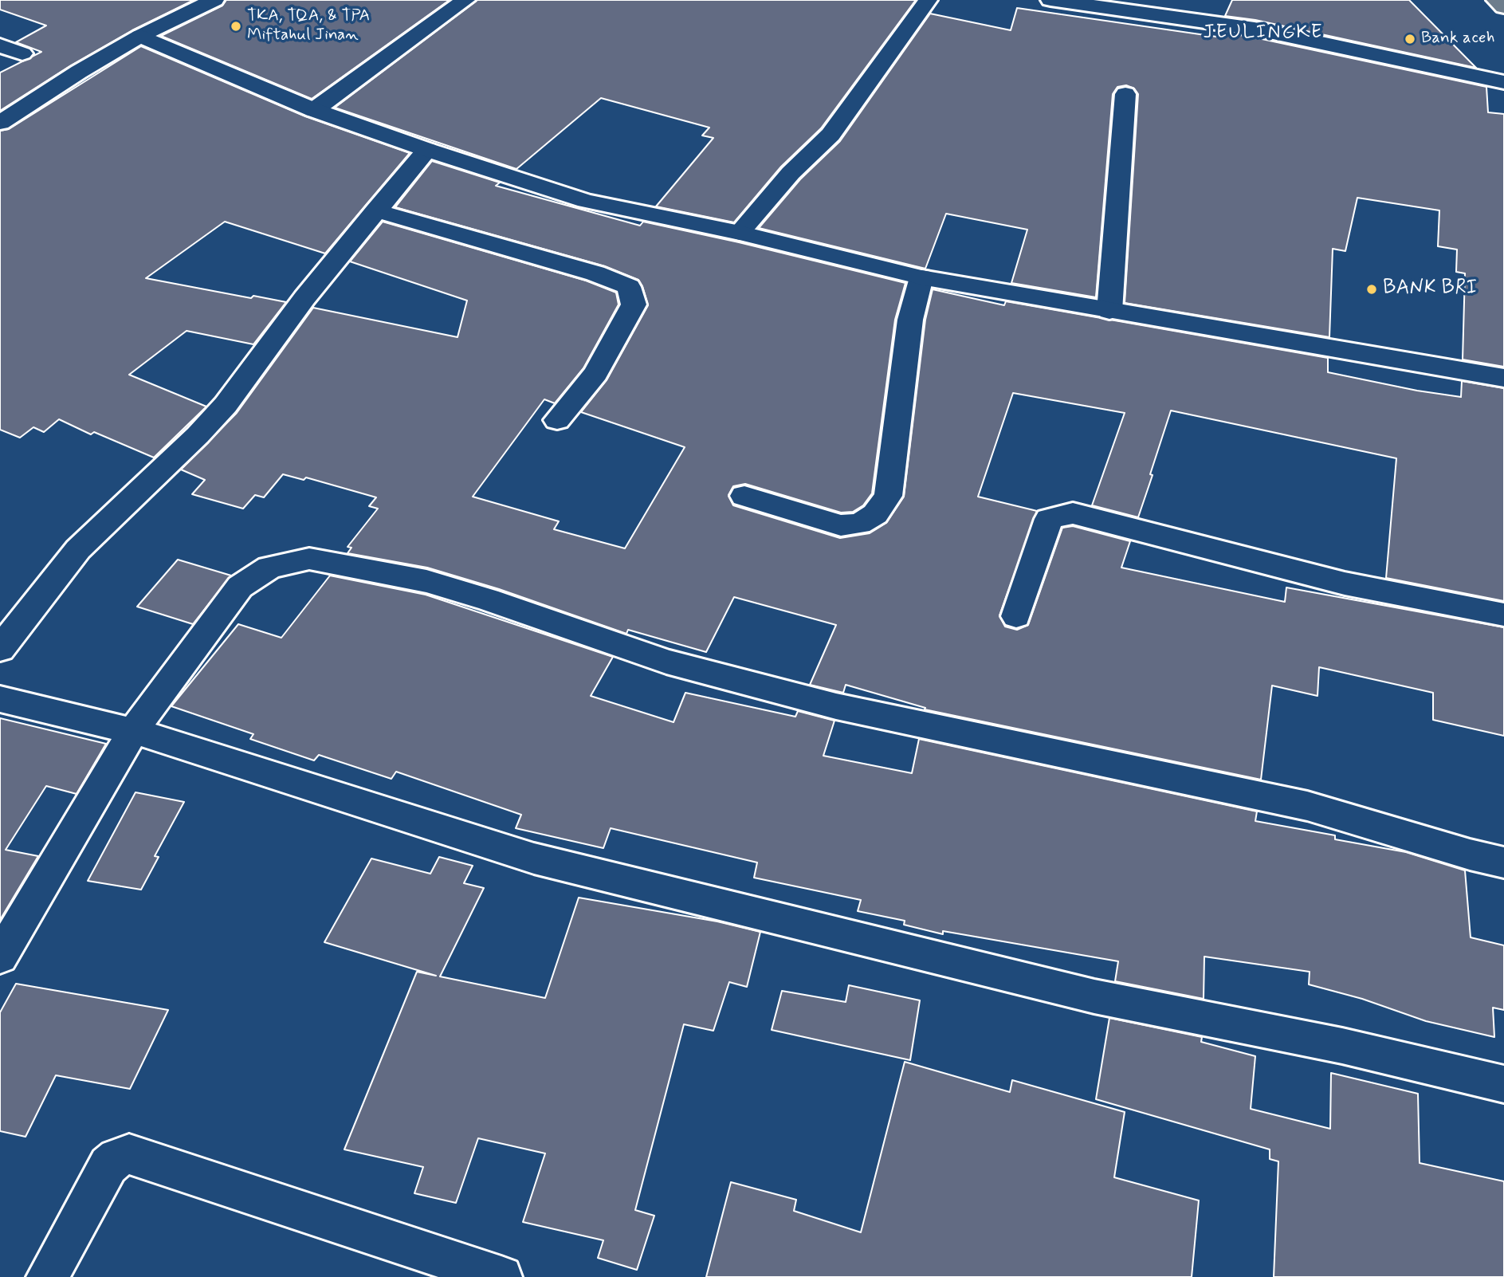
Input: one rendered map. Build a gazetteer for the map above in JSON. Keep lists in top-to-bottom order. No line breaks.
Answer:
{"districts":["JEULINGKE"],"places":["TKA, TQA, & TPA Miftahul Jinan","Bank aceh","BANK BRI"]}
